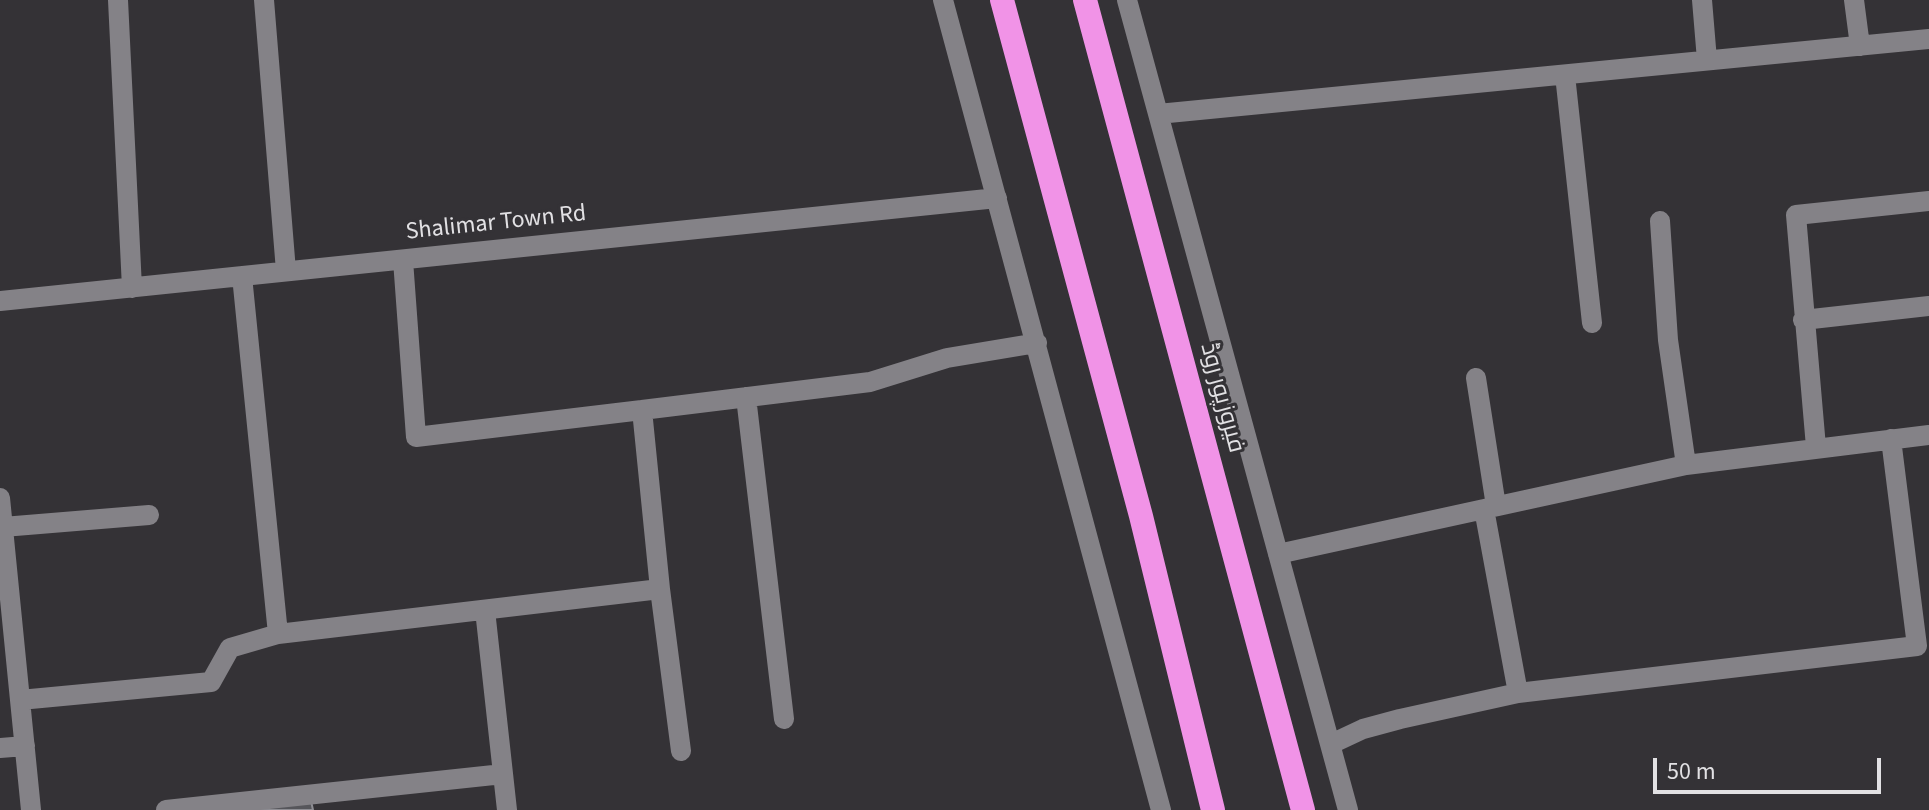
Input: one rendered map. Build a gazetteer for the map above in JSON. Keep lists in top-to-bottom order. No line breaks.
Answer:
{"streets":{"highway":["فیروزپور روڈ"],"street":["Shalimar Town Rd"]},"scale_bar":"50 m"}
